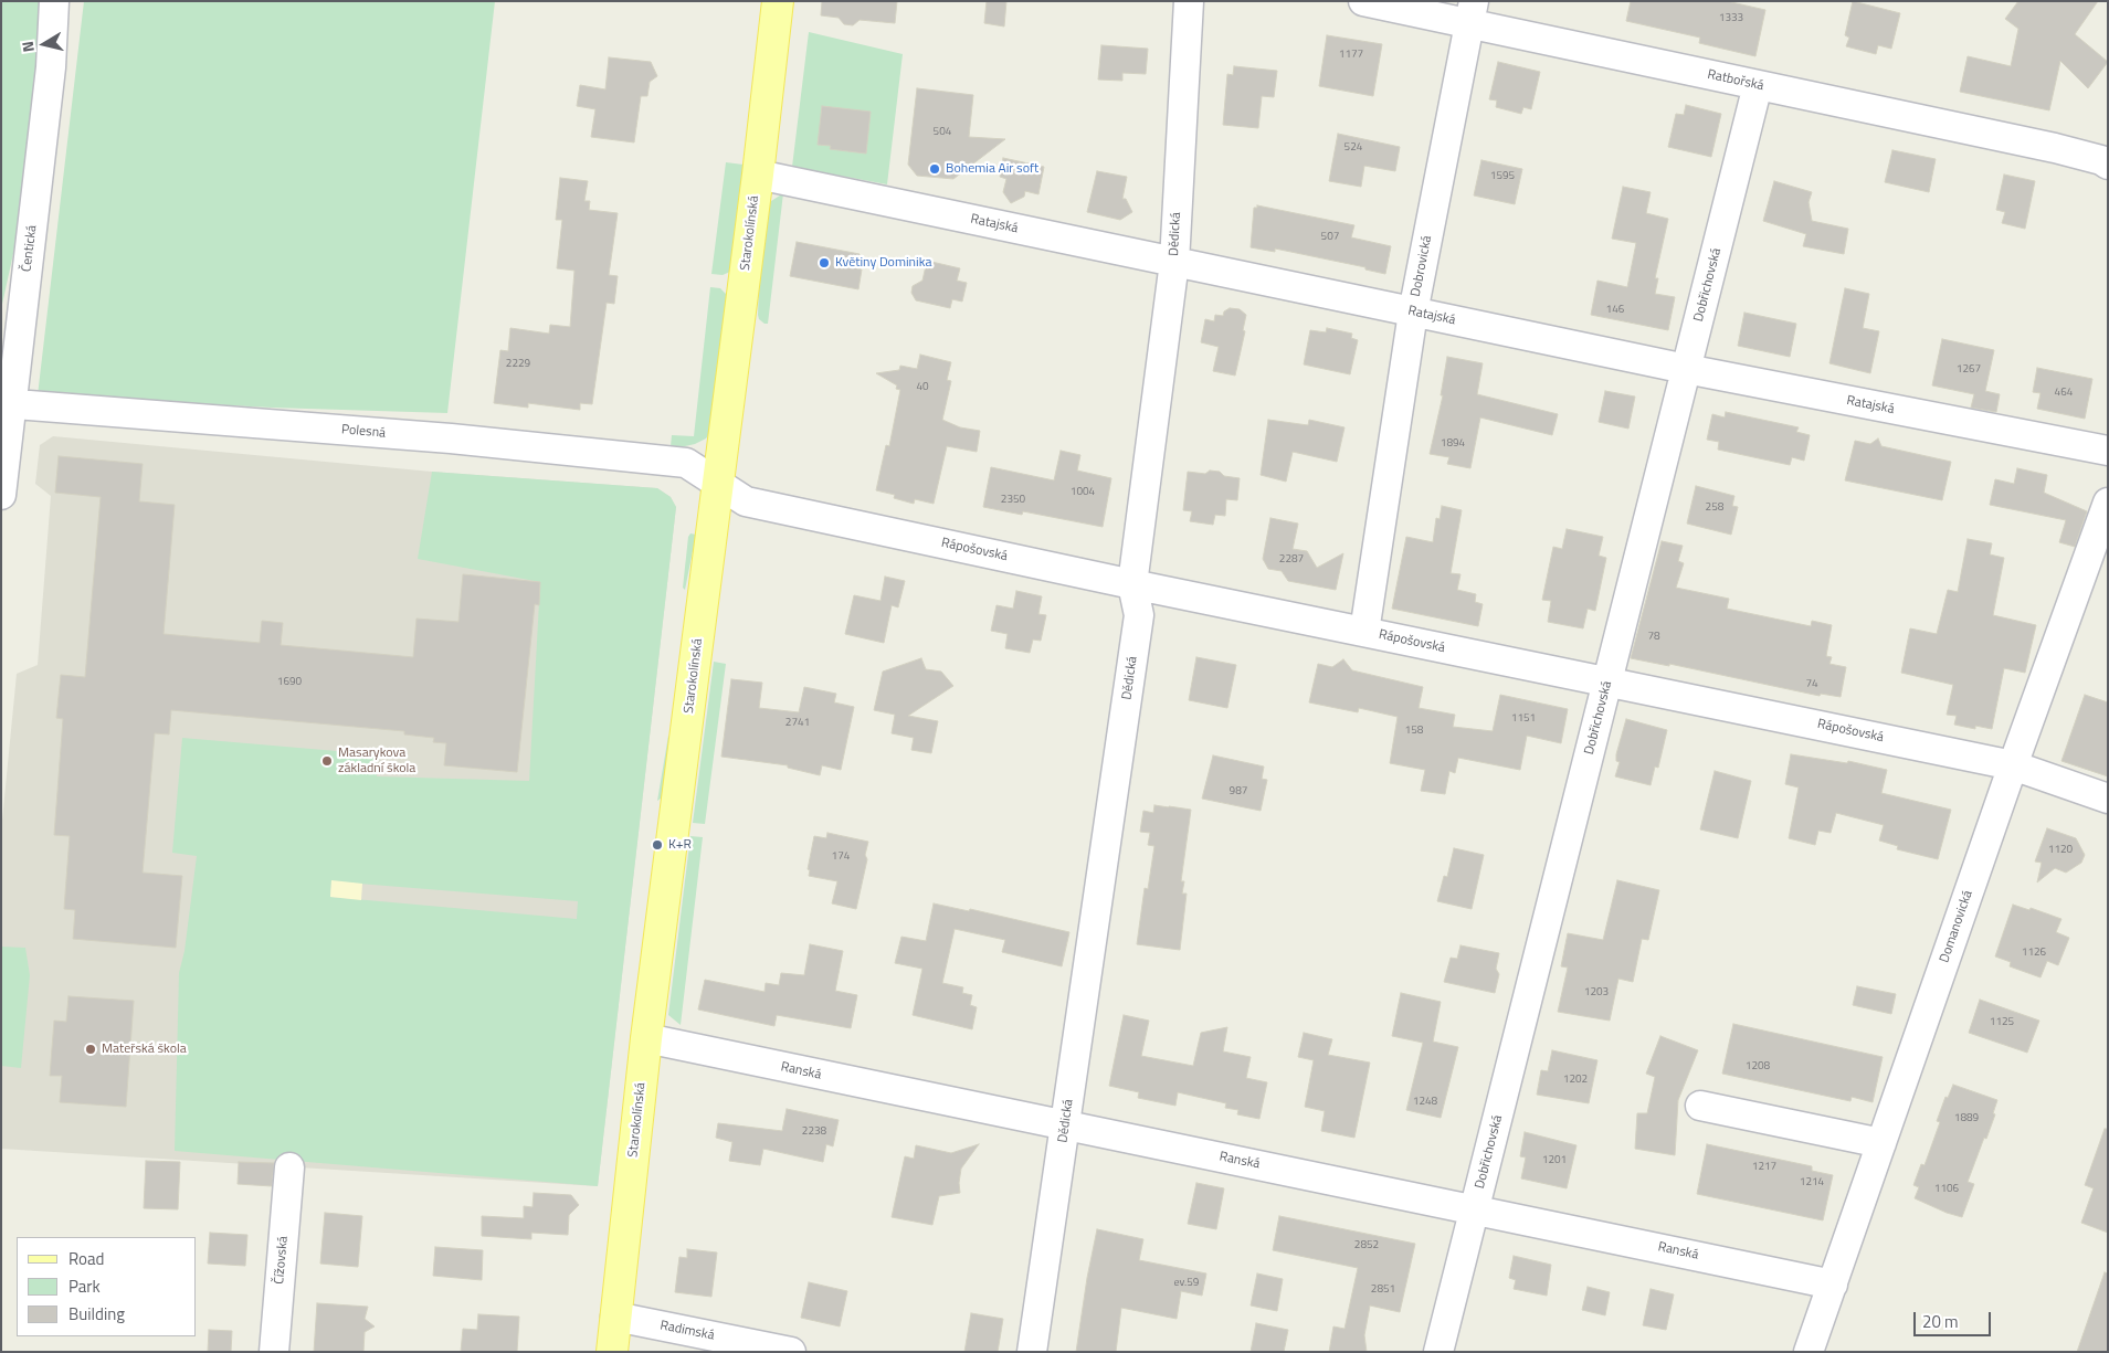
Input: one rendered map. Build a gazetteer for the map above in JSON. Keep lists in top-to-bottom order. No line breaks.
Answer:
{"streets":{"main road":["Starokolínská"],"street":["Ratbořská","Ratajská","Dědická","Čentická","Dobrovická","Dobřichovská","Polesná","Rápošovská","Domanovická","Ranská","Čížovská","Radimská"]},"crossings":[["Ratbořská","Dobrovická"],["Ratbořská","Dobřichovská"],["Ratajská","Starokolínská"],["Ratajská","Dědická"],["Ratajská","Dobrovická"],["Ratajská","Dobřichovská"],["Starokolínská","Polesná"],["Starokolínská","Rápošovská"],["Starokolínská","Ranská"],["Starokolínská","Radimská"],["Dědická","Rápošovská"],["Dědická","Ranská"],["Čentická","Polesná"],["Dobrovická","Rápošovská"],["Dobřichovská","Rápošovská"],["Dobřichovská","Ranská"],["Polesná","Rápošovská"],["Rápošovská","Domanovická"],["Domanovická","Ranská"]],"places":["Bohemia Air soft","Květiny Dominika","Masarykova základní škola","K+R","Mateřská škola"],"house_numbers":["1333","1177","504","524","1595","507","146","2229","1267","40","464","1894","1004","2350","258","2287","78","1690","74","1151","2741","158","987","1120","174","1126","1203","1125","1208","1202","1248","1889","2238","1201","1217","1214","1106","2852","ev.59","2851"],"legend":["Road","Park","Building"],"scale_bar":"20 m","north":"left"}
